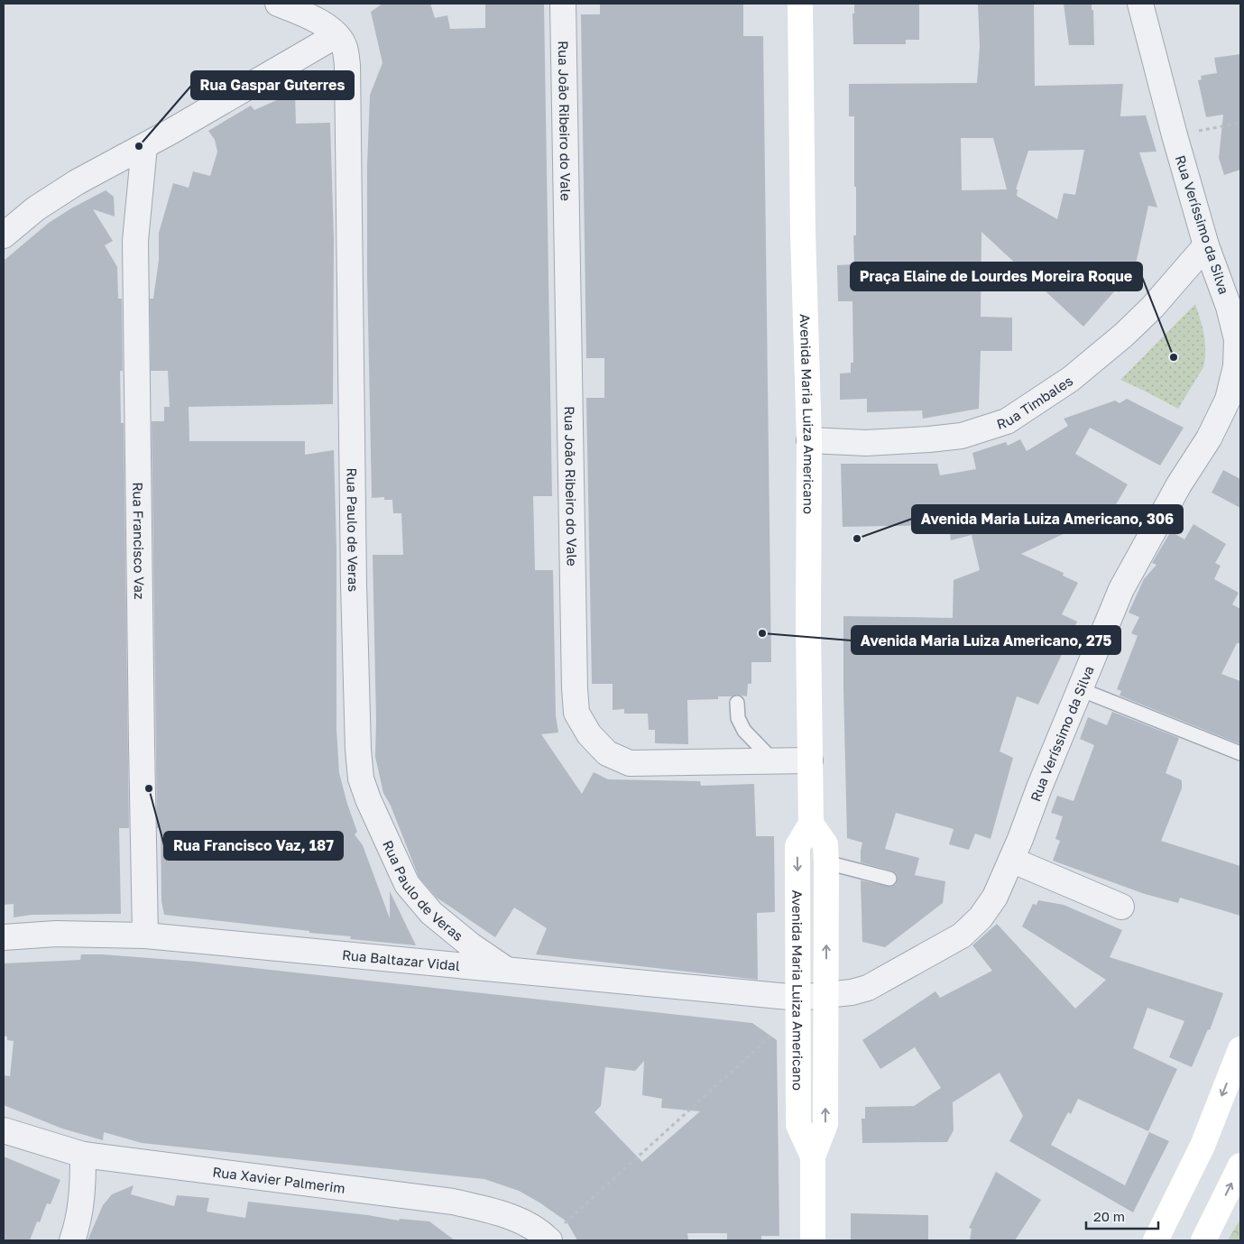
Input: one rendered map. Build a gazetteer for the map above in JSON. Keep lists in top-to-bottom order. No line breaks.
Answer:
{"streets":{"main road":["Avenida Maria Luiza Americano"],"street":["Rua João Ribeiro do Vale","Rua Veríssimo da Silva","Rua Timbales","Rua Paulo de Veras","Rua Francisco Vaz","Rua Baltazar Vidal","Rua Xavier Palmerim"]},"crossings":[["Rua João Ribeiro do Vale","Avenida Maria Luiza Americano"],["Rua Veríssimo da Silva","Rua Timbales"],["Rua Veríssimo da Silva","Avenida Maria Luiza Americano"],["Rua Veríssimo da Silva","Rua Baltazar Vidal"],["Rua Timbales","Avenida Maria Luiza Americano"],["Avenida Maria Luiza Americano","Rua Baltazar Vidal"],["Rua Paulo de Veras","Rua Baltazar Vidal"],["Rua Francisco Vaz","Rua Baltazar Vidal"]],"places":["Rua Gaspar Guterres","Praça Elaine de Lourdes Moreira Roque","Avenida Maria Luiza Americano, 306","Avenida Maria Luiza Americano, 275","Rua Francisco Vaz, 187"],"scale_bar":"20 m"}
